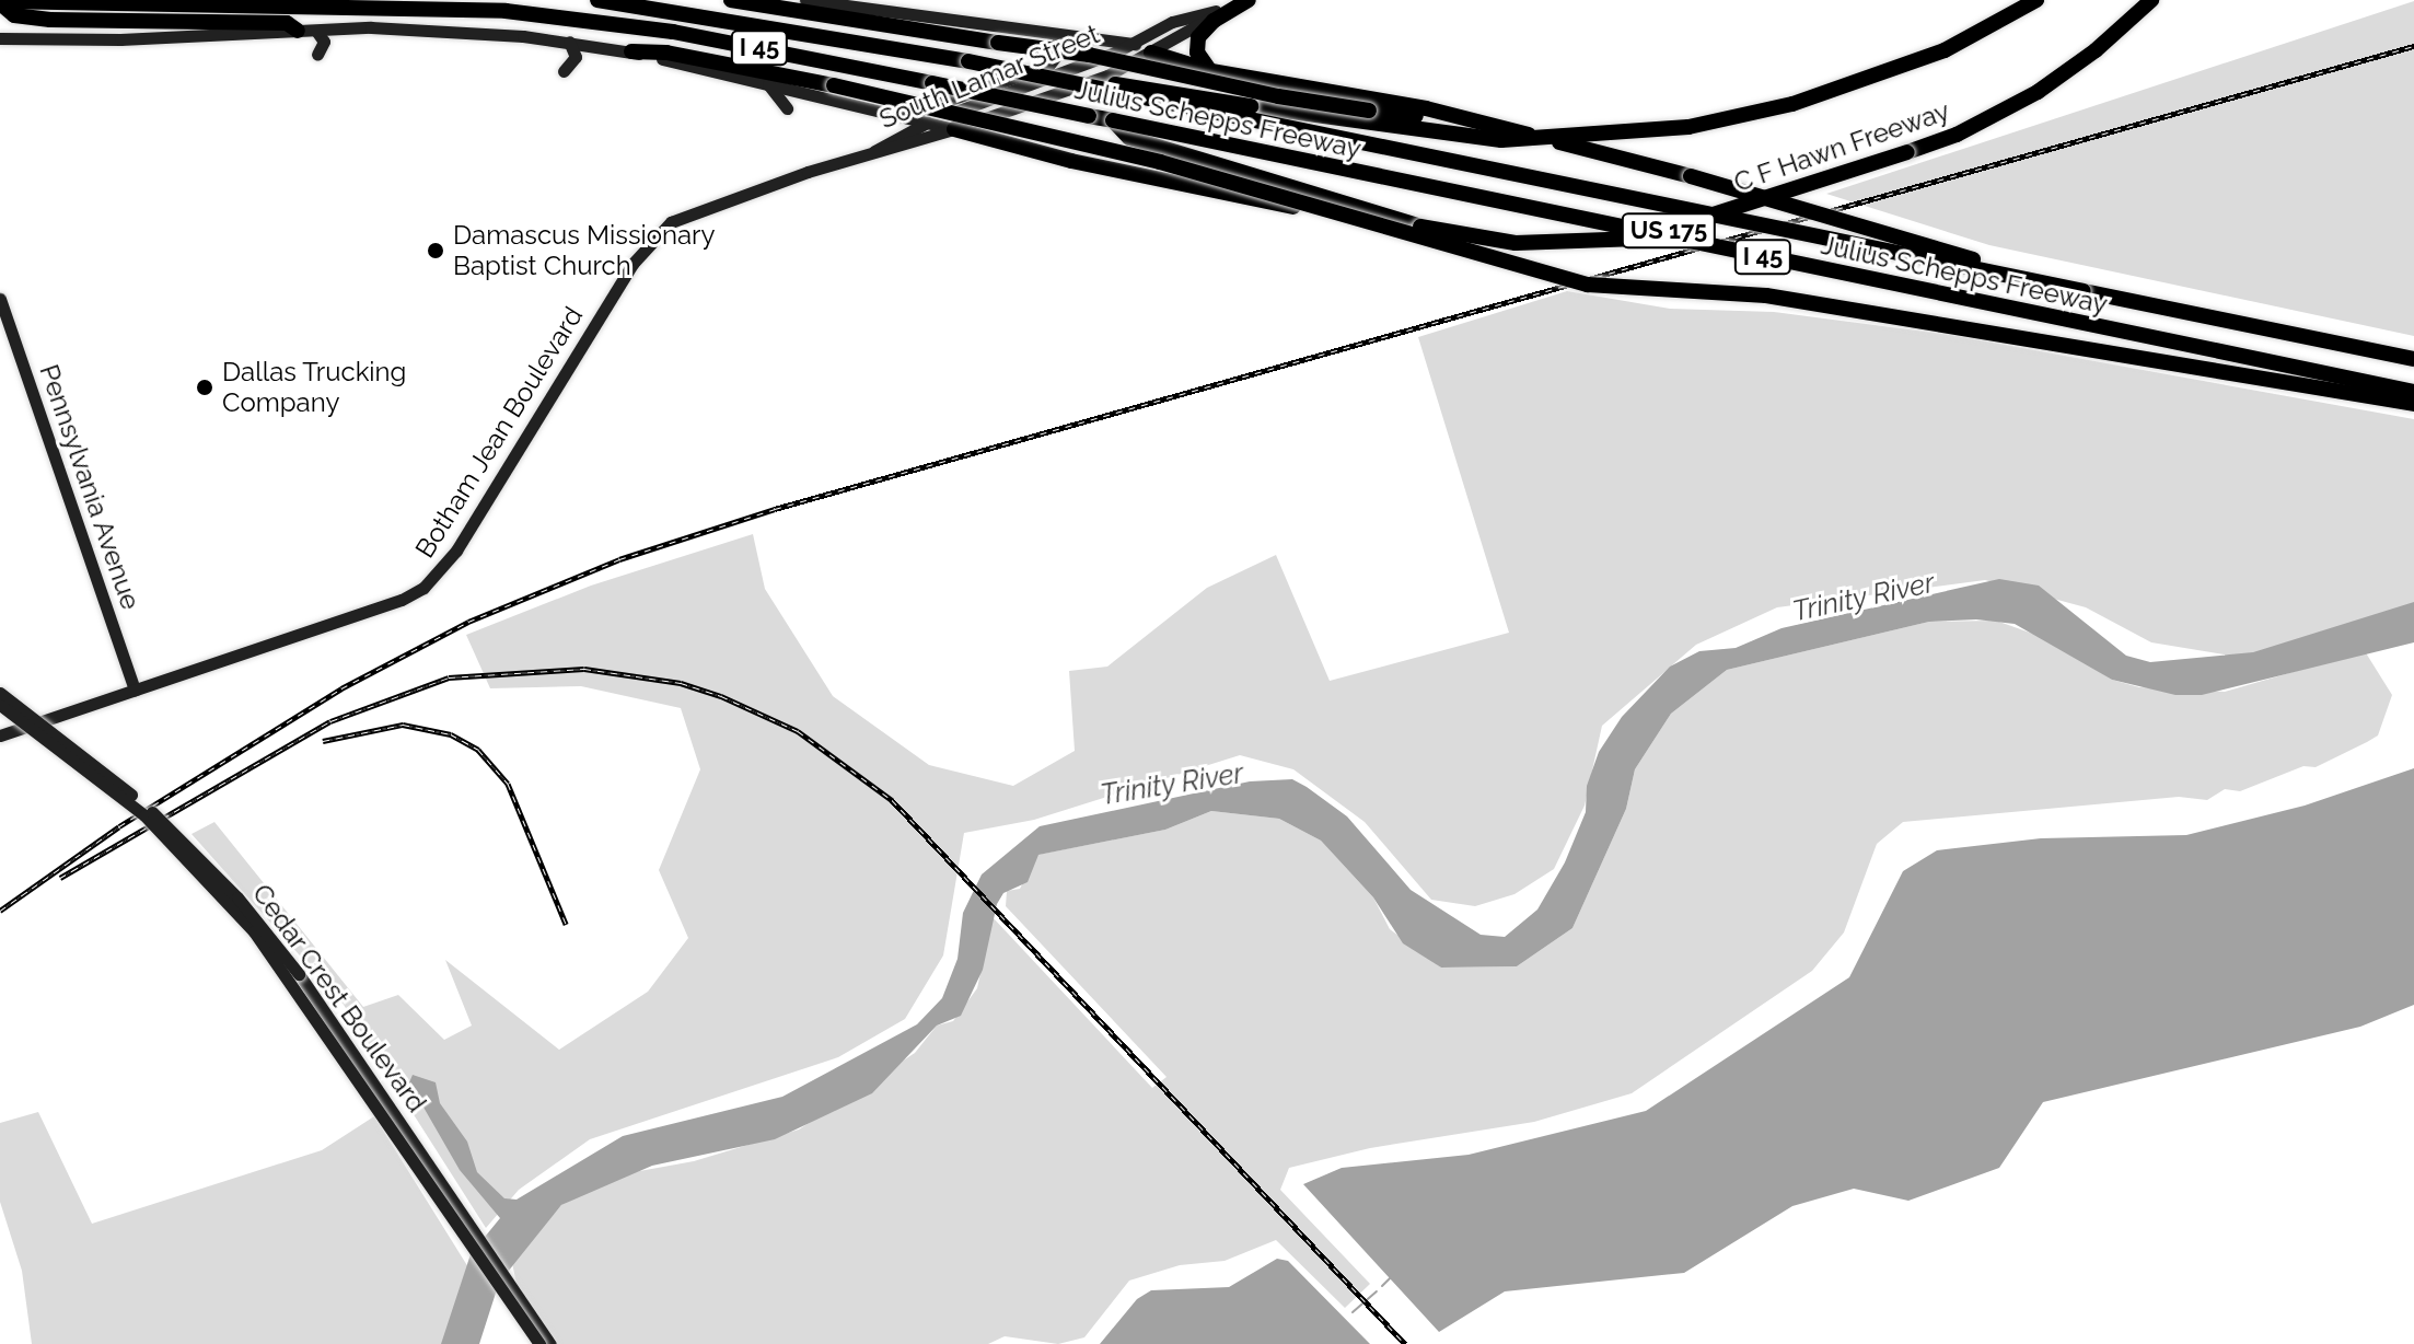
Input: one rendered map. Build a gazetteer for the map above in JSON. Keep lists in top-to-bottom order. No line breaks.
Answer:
{"streets":{"highway":["I 45","Julius Schepps Freeway","C F Hawn Freeway","US 175"],"main road":["South Lamar Street","Botham Jean Boulevard","Pennsylvania Avenue","Cedar Crest Boulevard"]},"crossings":[["South Lamar Street","Julius Schepps Freeway"],["South Lamar Street","Botham Jean Boulevard"],["Julius Schepps Freeway","C F Hawn Freeway"],["Botham Jean Boulevard","Pennsylvania Avenue"]],"water":["Trinity River"],"places":["Damascus Missionary Baptist Church","Dallas Trucking Company"]}
